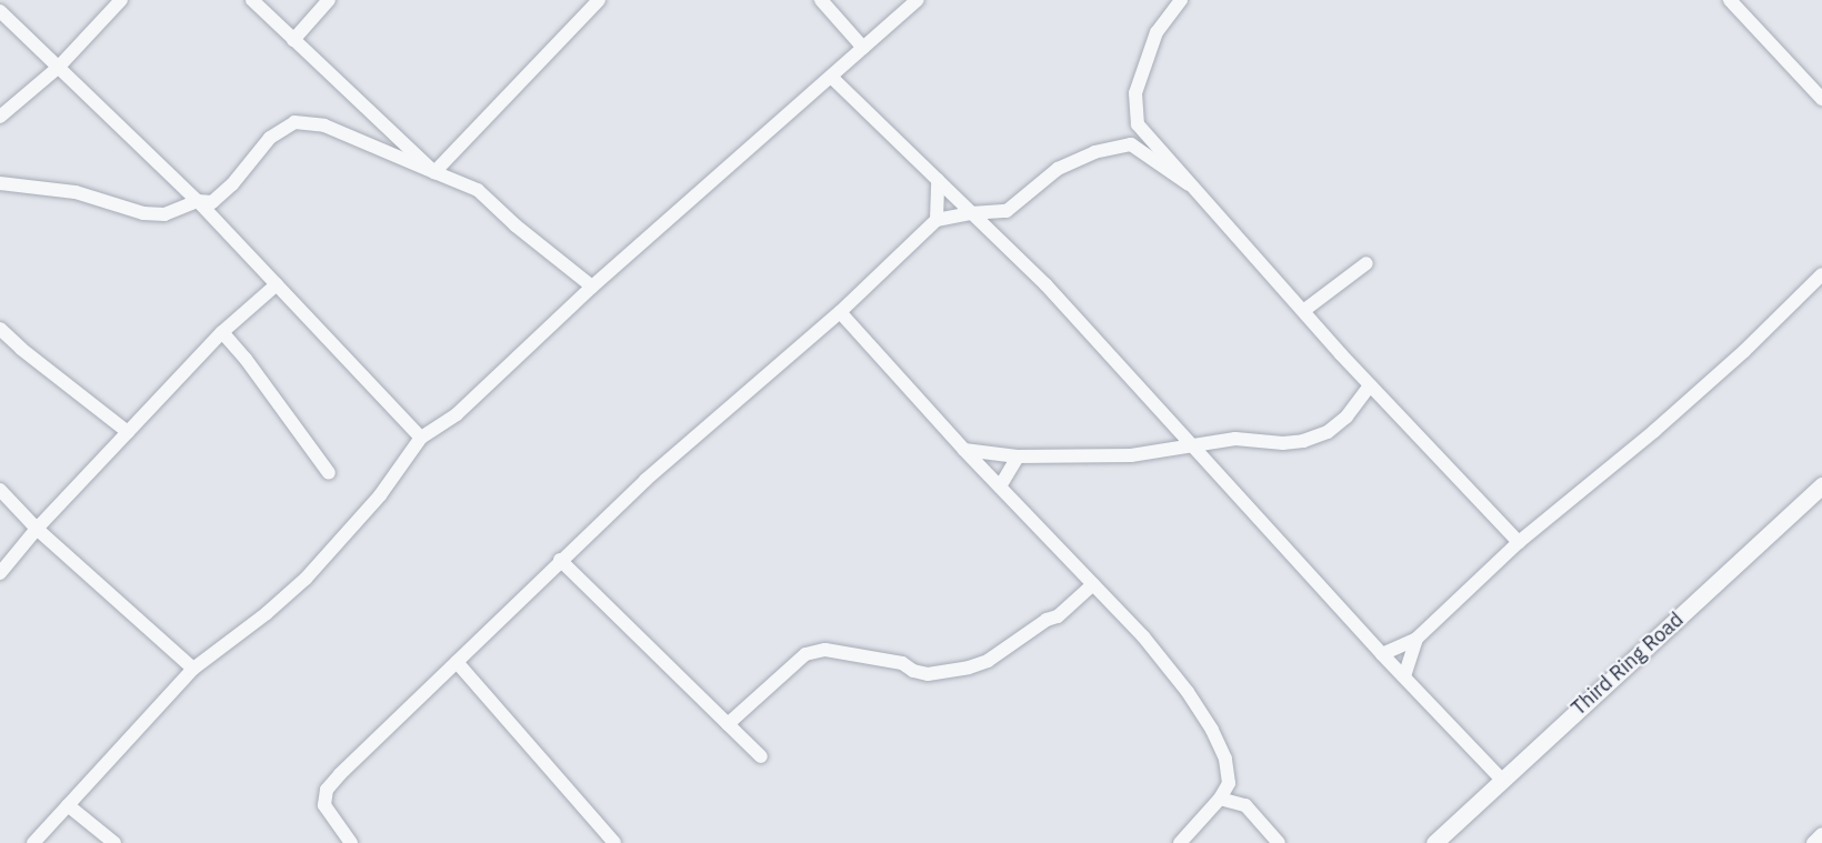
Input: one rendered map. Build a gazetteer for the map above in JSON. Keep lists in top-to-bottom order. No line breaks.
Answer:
{"streets":{"street":["Third Ring Road"]}}
